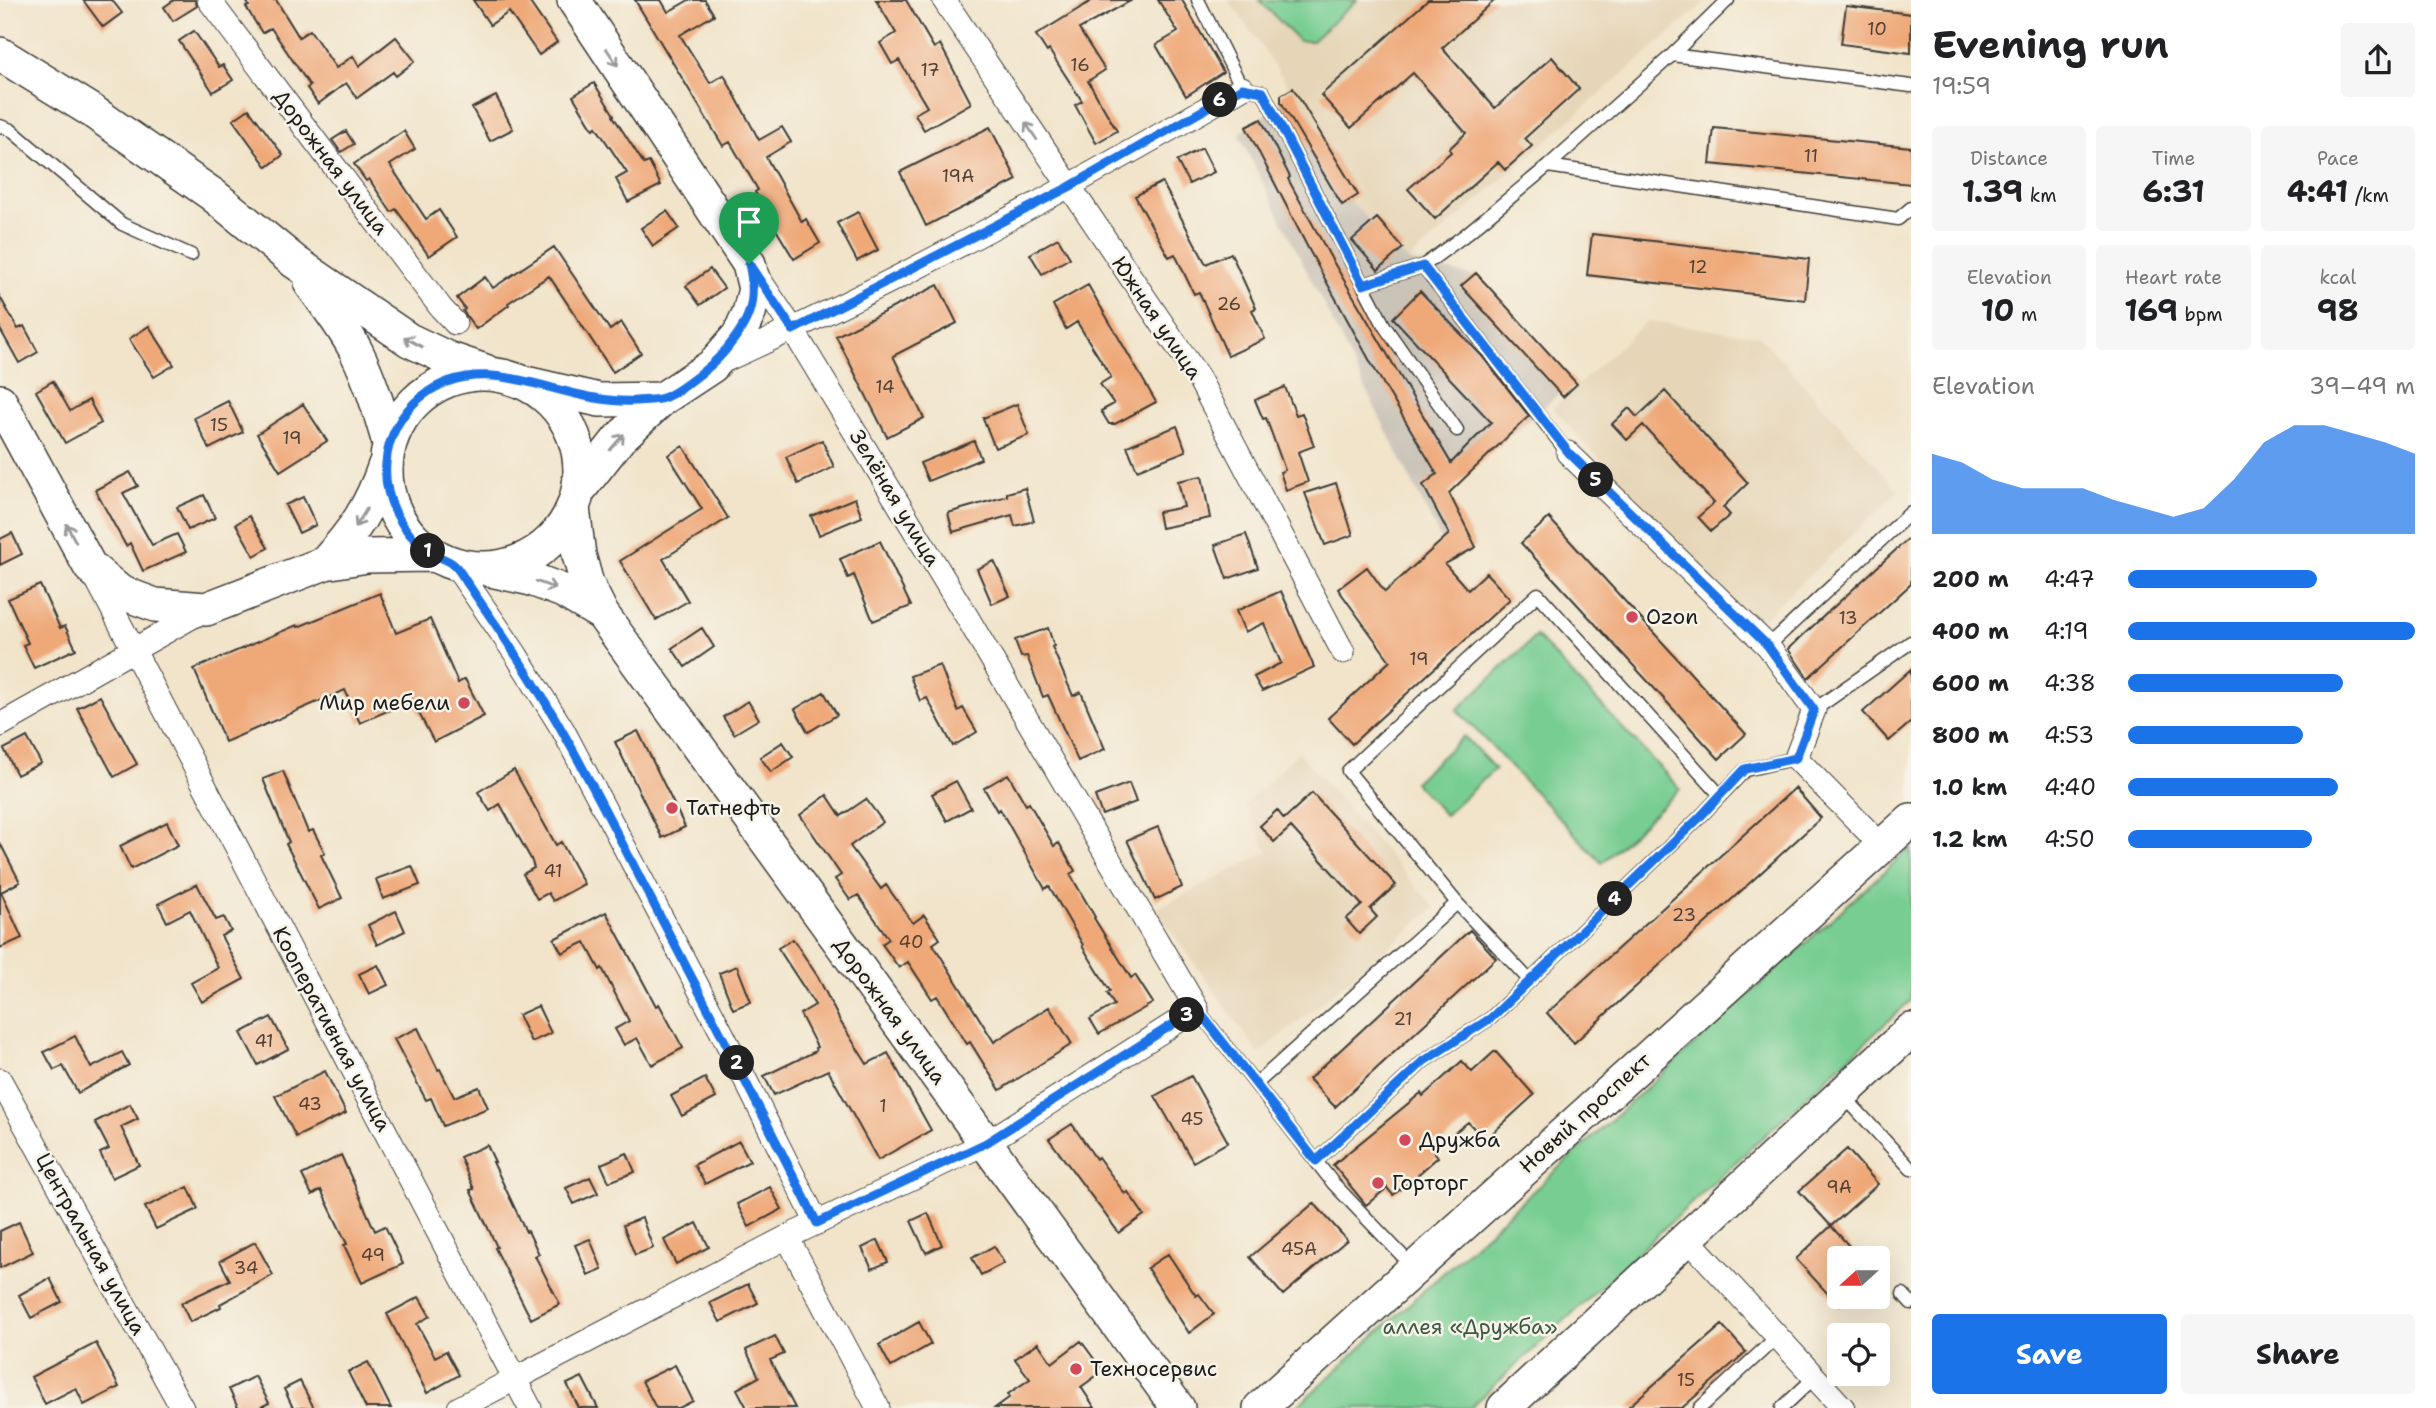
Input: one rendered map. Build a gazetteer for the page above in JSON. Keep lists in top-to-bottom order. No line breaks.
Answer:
{"streets":{"main road":["Дорожная улица","Зелёная улица","Новый проспект"],"street":["Южная улица","Кооперативная улица","Центральная улица"]},"parks":["аллея «Дружба»"],"places":["Ozon","Мир мебели","Татнефть","Дружба","Горторг","Техносервис"],"house_numbers":["10","16","17","11","19А","12","26","14","15","19","13","19","41","23","40","21","41","43","1","45","9А","45А","49","34","15"],"north":"left","page":{"heading":["Evening run","19:59"],"pins":["6","5","1","4","3","2"],"stats":[["Distance","1.39 km"],["Time","6:31"],["Pace","4:41 /km"],["Elevation","10 m"],["Heart rate","169 bpm"],["kcal","98"]],"chart":["Elevation","39–49 m"],"list":[{"name":"200 m","note":"4:47"},{"name":"400 m","note":"4:19"},{"name":"600 m","note":"4:38"},{"name":"800 m","note":"4:53"},{"name":"1.0 km","note":"4:40"},{"name":"1.2 km","note":"4:50"}],"buttons":["Save","Share"]}}
